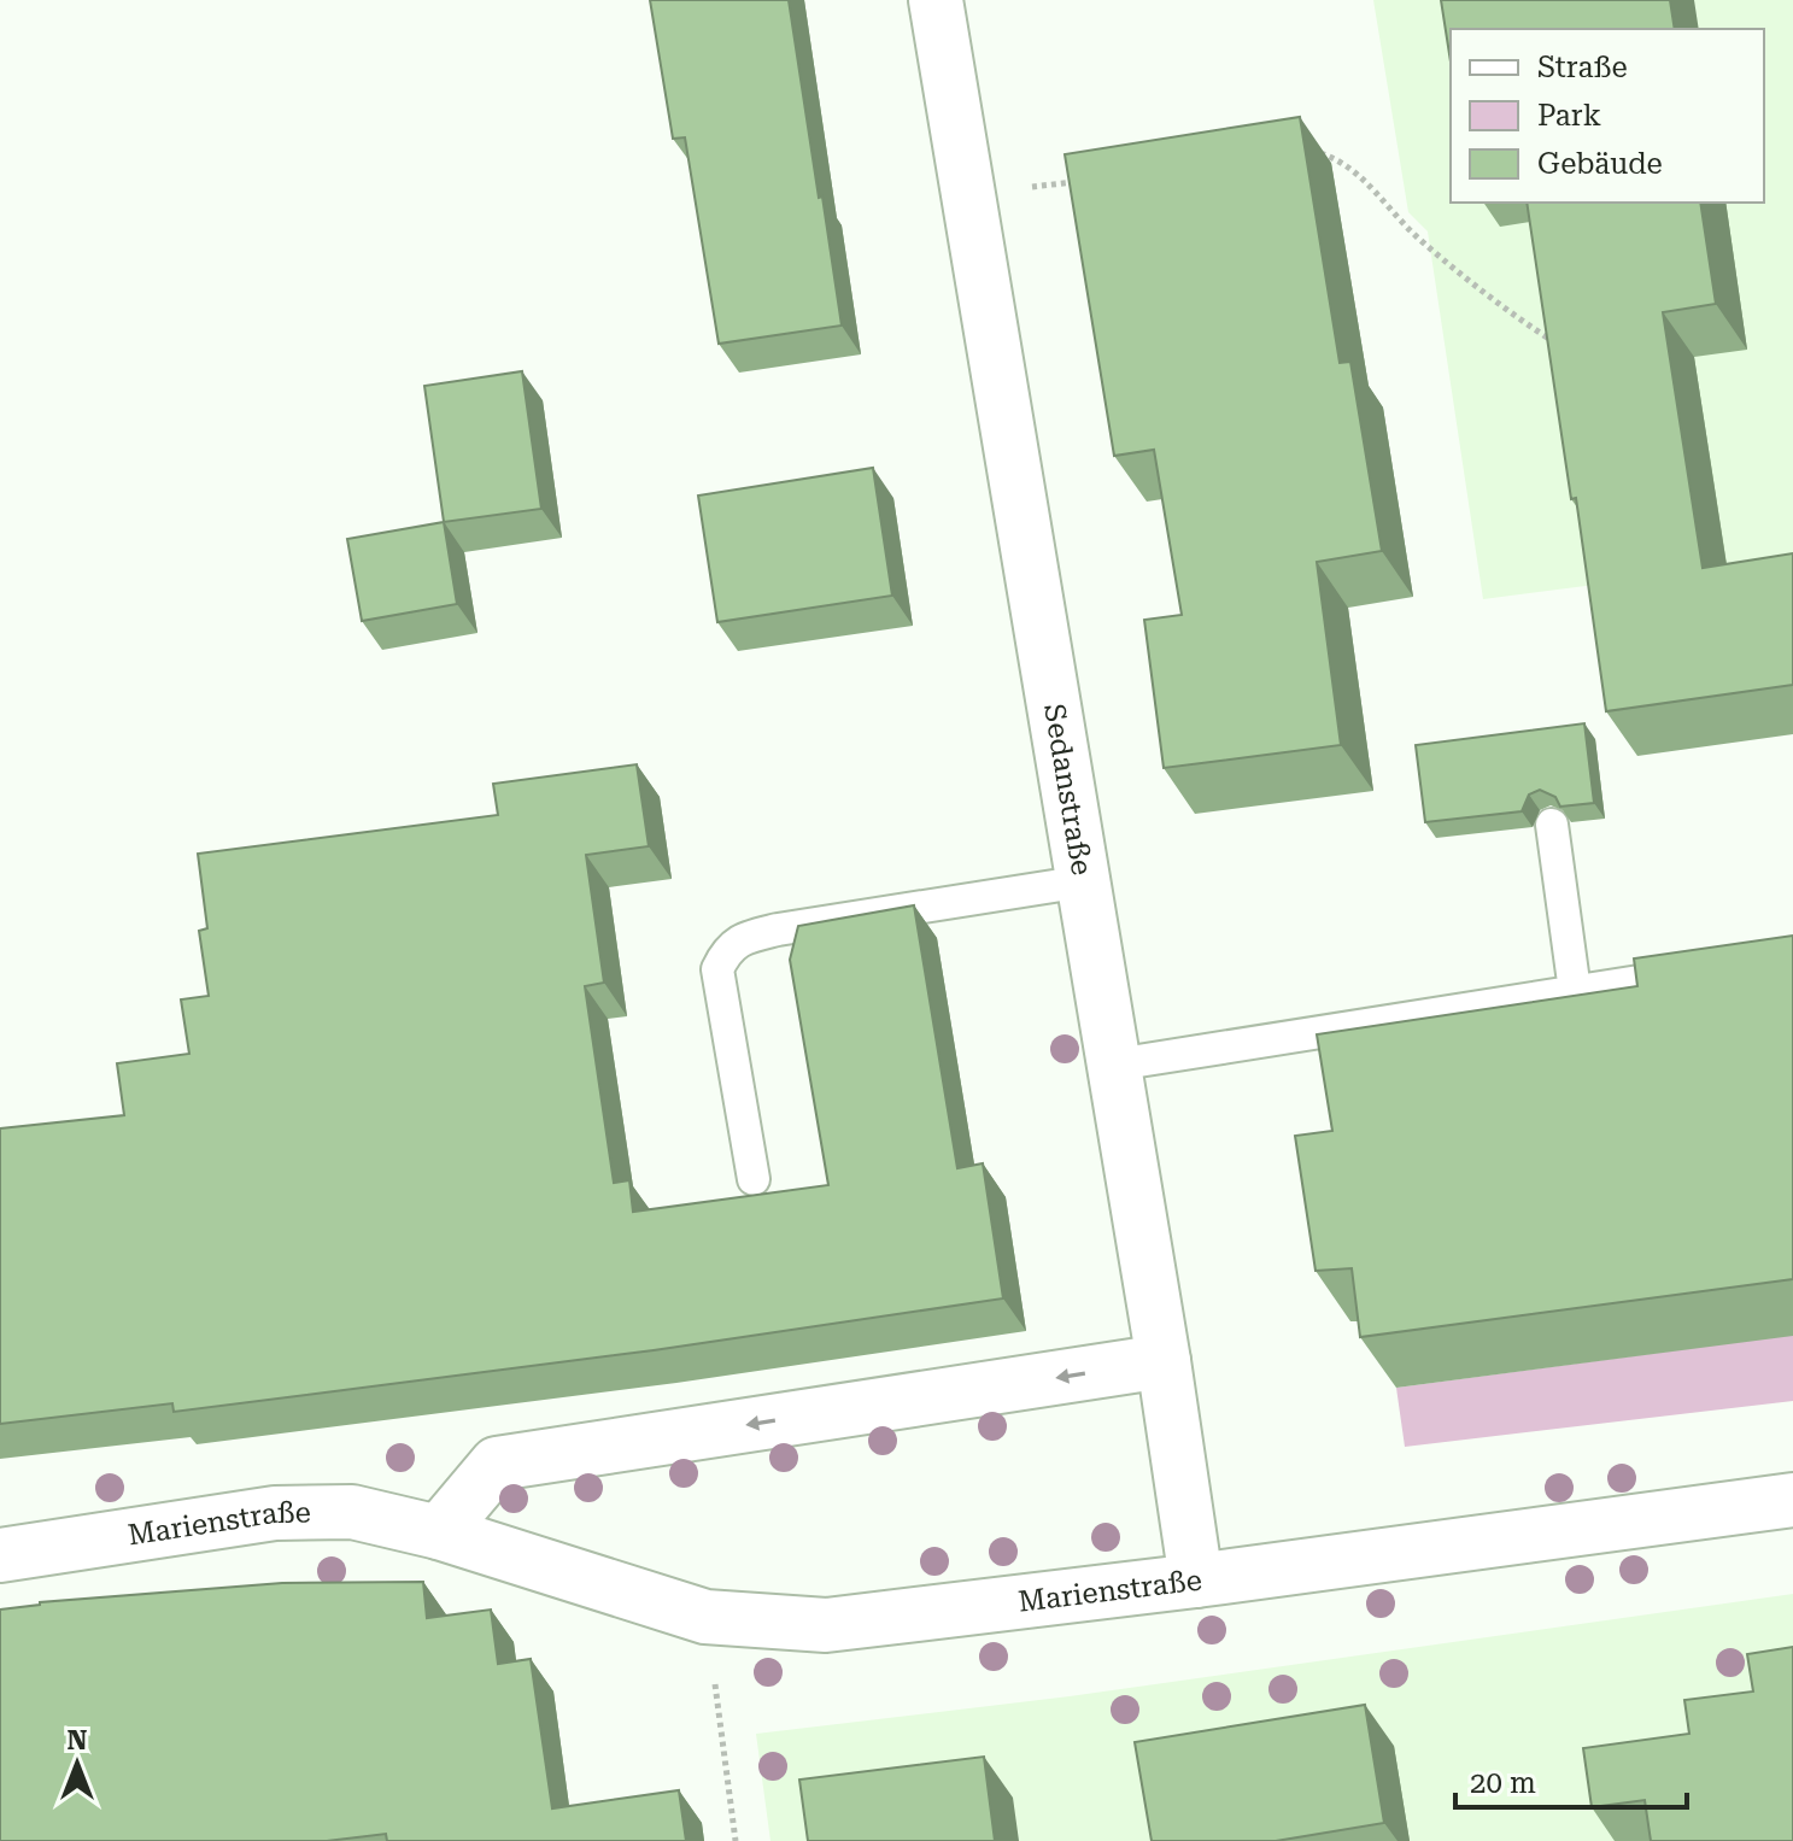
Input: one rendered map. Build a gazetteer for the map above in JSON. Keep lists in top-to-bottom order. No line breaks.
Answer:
{"streets":{"street":["Sedanstraße","Marienstraße"]},"crossings":[["Sedanstraße","Marienstraße"]],"legend":["Straße","Park","Gebäude"],"scale_bar":"20 m","north":"top"}
